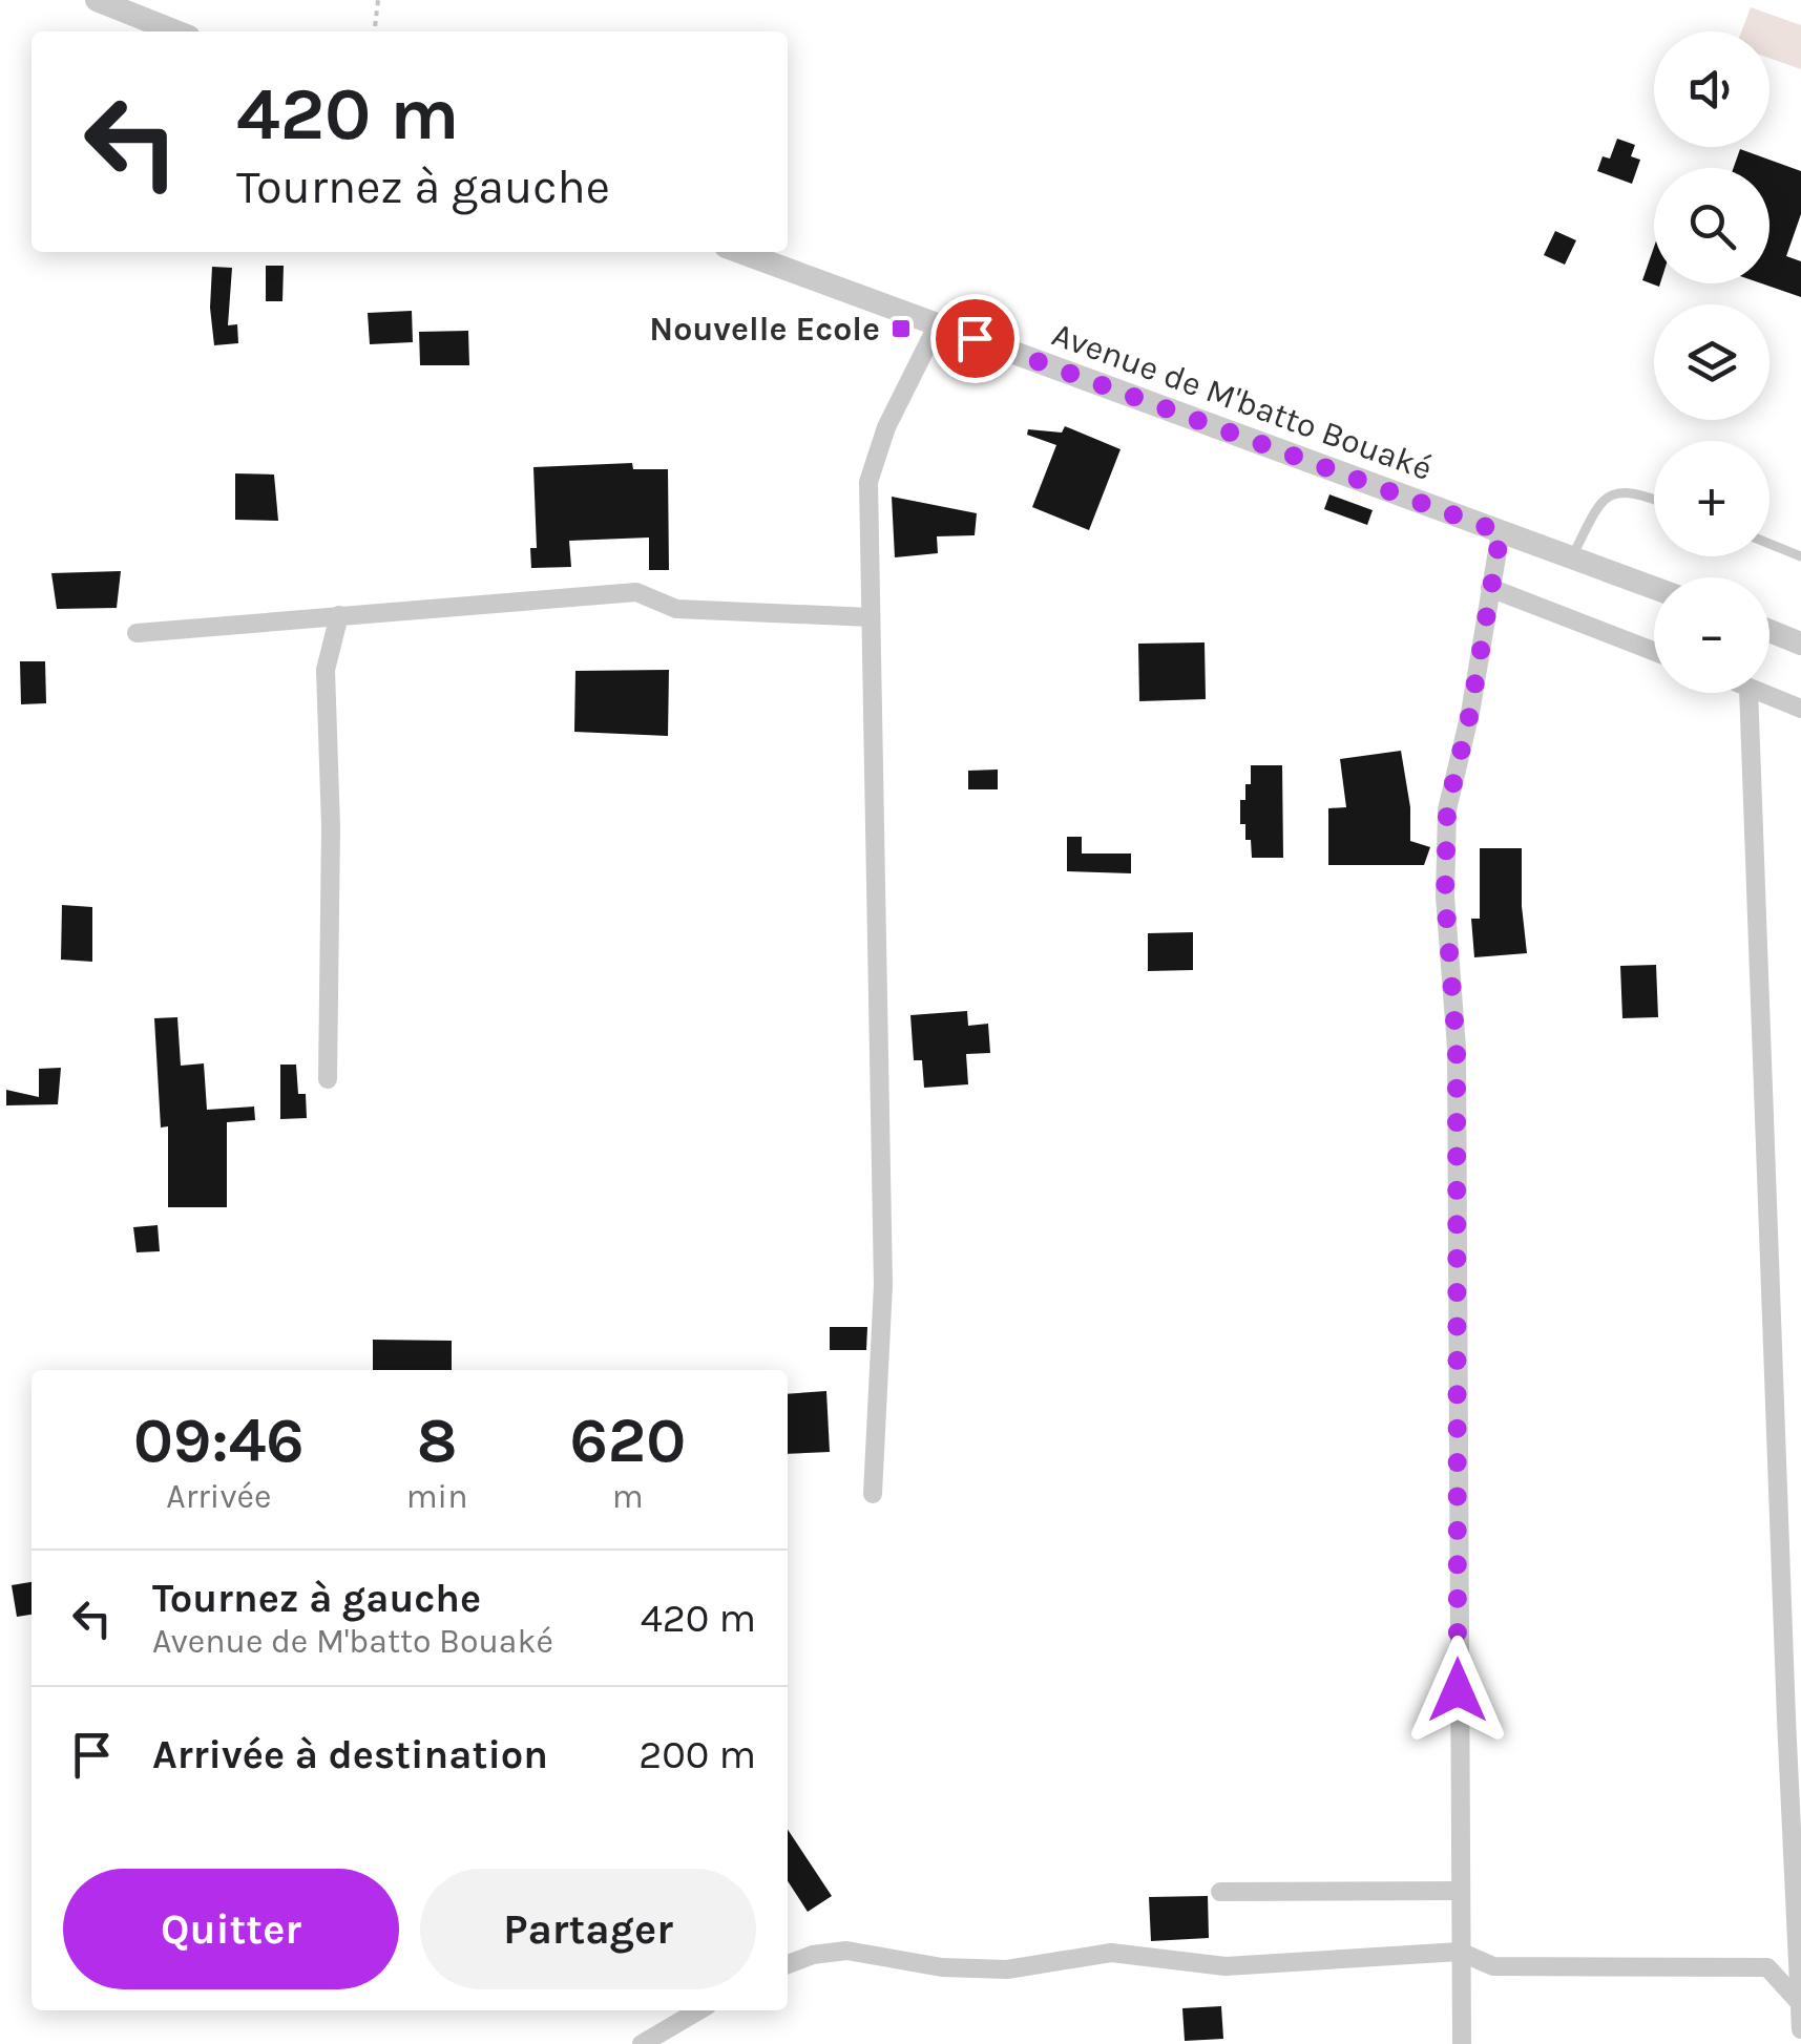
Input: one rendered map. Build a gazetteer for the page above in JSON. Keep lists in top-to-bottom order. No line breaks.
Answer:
{"streets":{"street":["Avenue de M'batto Bouaké"]},"places":{"transit":["Nouvelle Ecole"]},"page":{"map_buttons":["+","−"],"turn":["420 m","Tournez à gauche"],"eta":["09:46","Arrivée","8","min","620","m"],"list":[{"name":"Tournez à gauche","note":"Avenue de M'batto Bouaké","value":"420 m"},{"name":"Arrivée à destination","value":"200 m"}],"buttons":["Quitter","Partager"]}}
